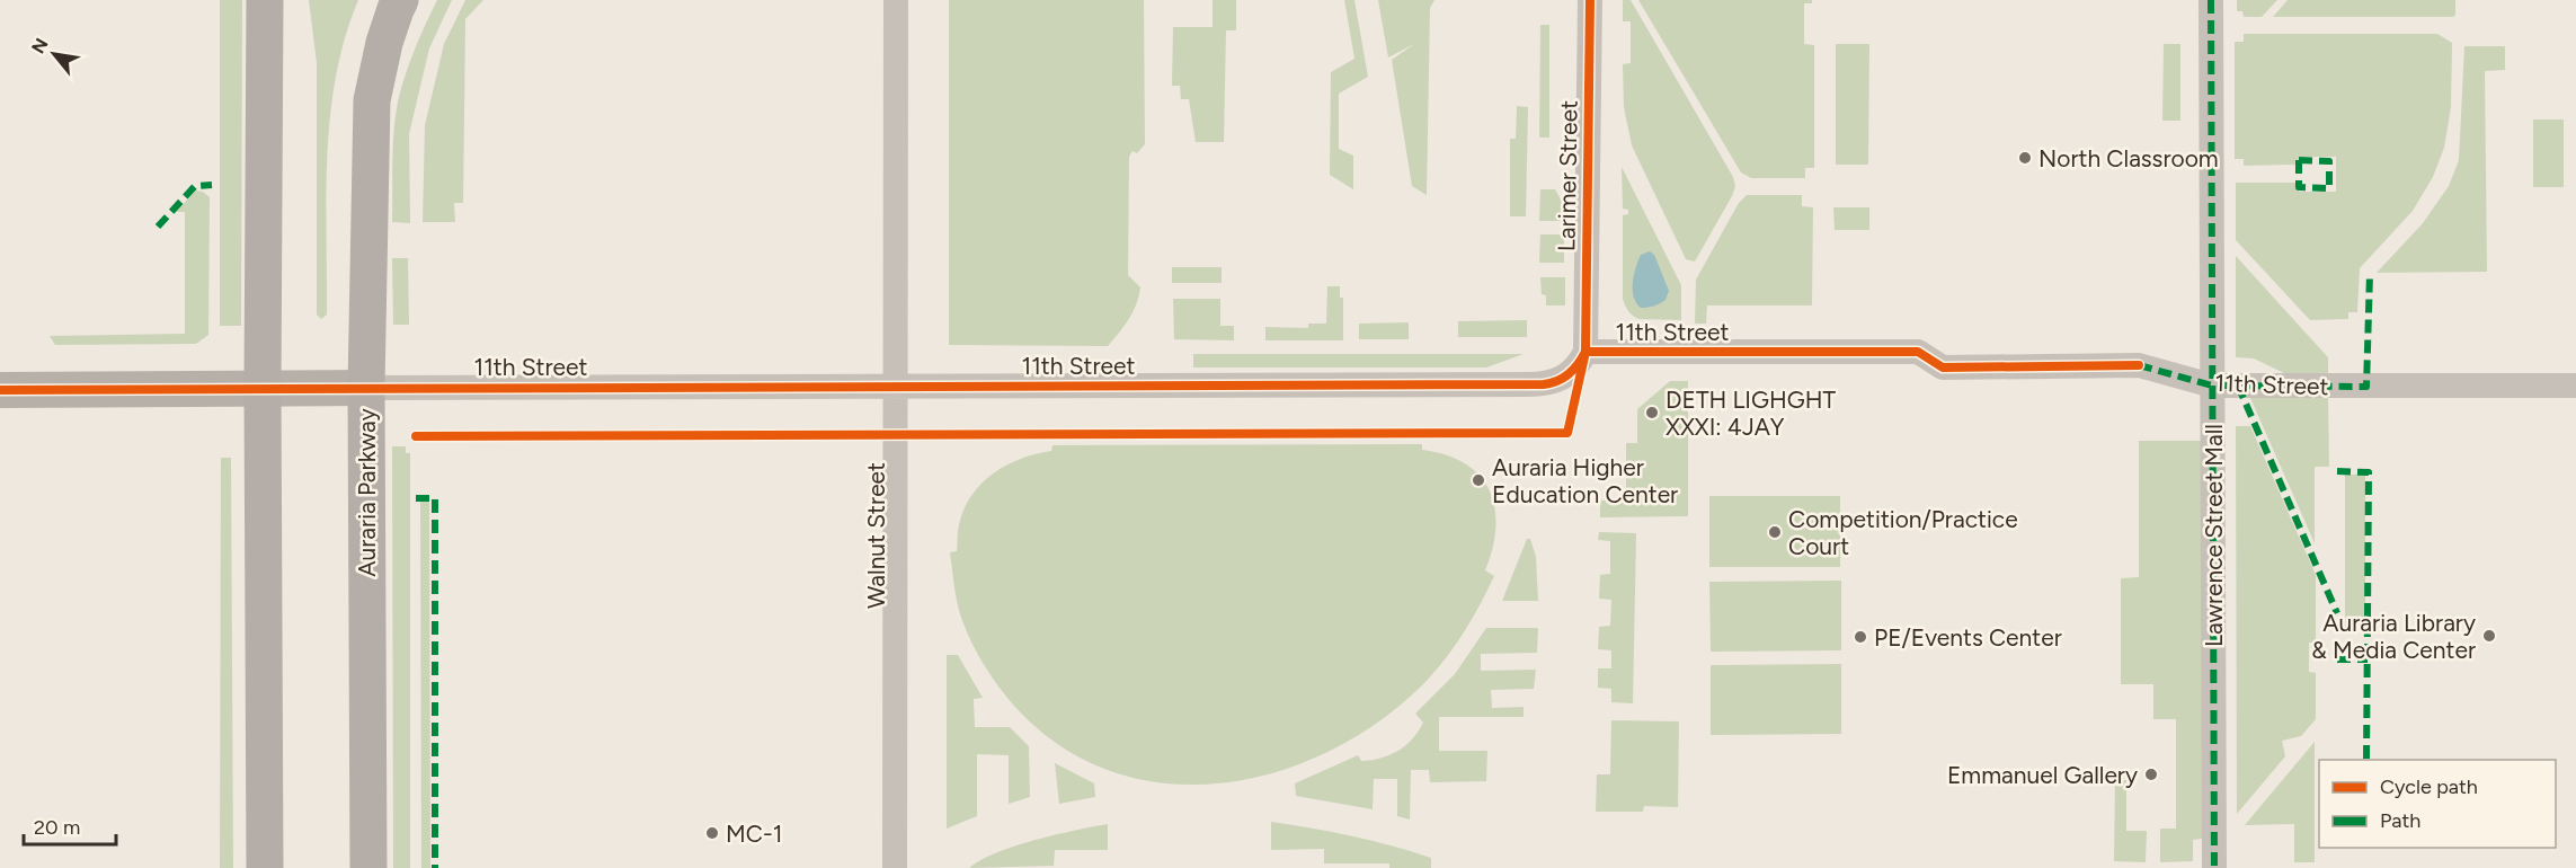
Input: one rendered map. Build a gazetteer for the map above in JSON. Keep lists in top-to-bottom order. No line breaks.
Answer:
{"streets":{"main road":["Auraria Parkway"],"street":["Larimer Street","11th Street","Walnut Street","Lawrence Street Mall"]},"crossings":[["Larimer Street","11th Street"],["11th Street","Auraria Parkway"],["11th Street","Walnut Street"],["11th Street","Lawrence Street Mall"]],"places":["North Classroom","DETH LIGHGHT XXXI: 4JAY","Auraria Higher Education Center","Competition/Practice Court","Auraria Library & Media Center","PE/Events Center","Emmanuel Gallery","MC-1"],"legend":["Cycle path","Path"],"scale_bar":"20 m","north":"top left"}
